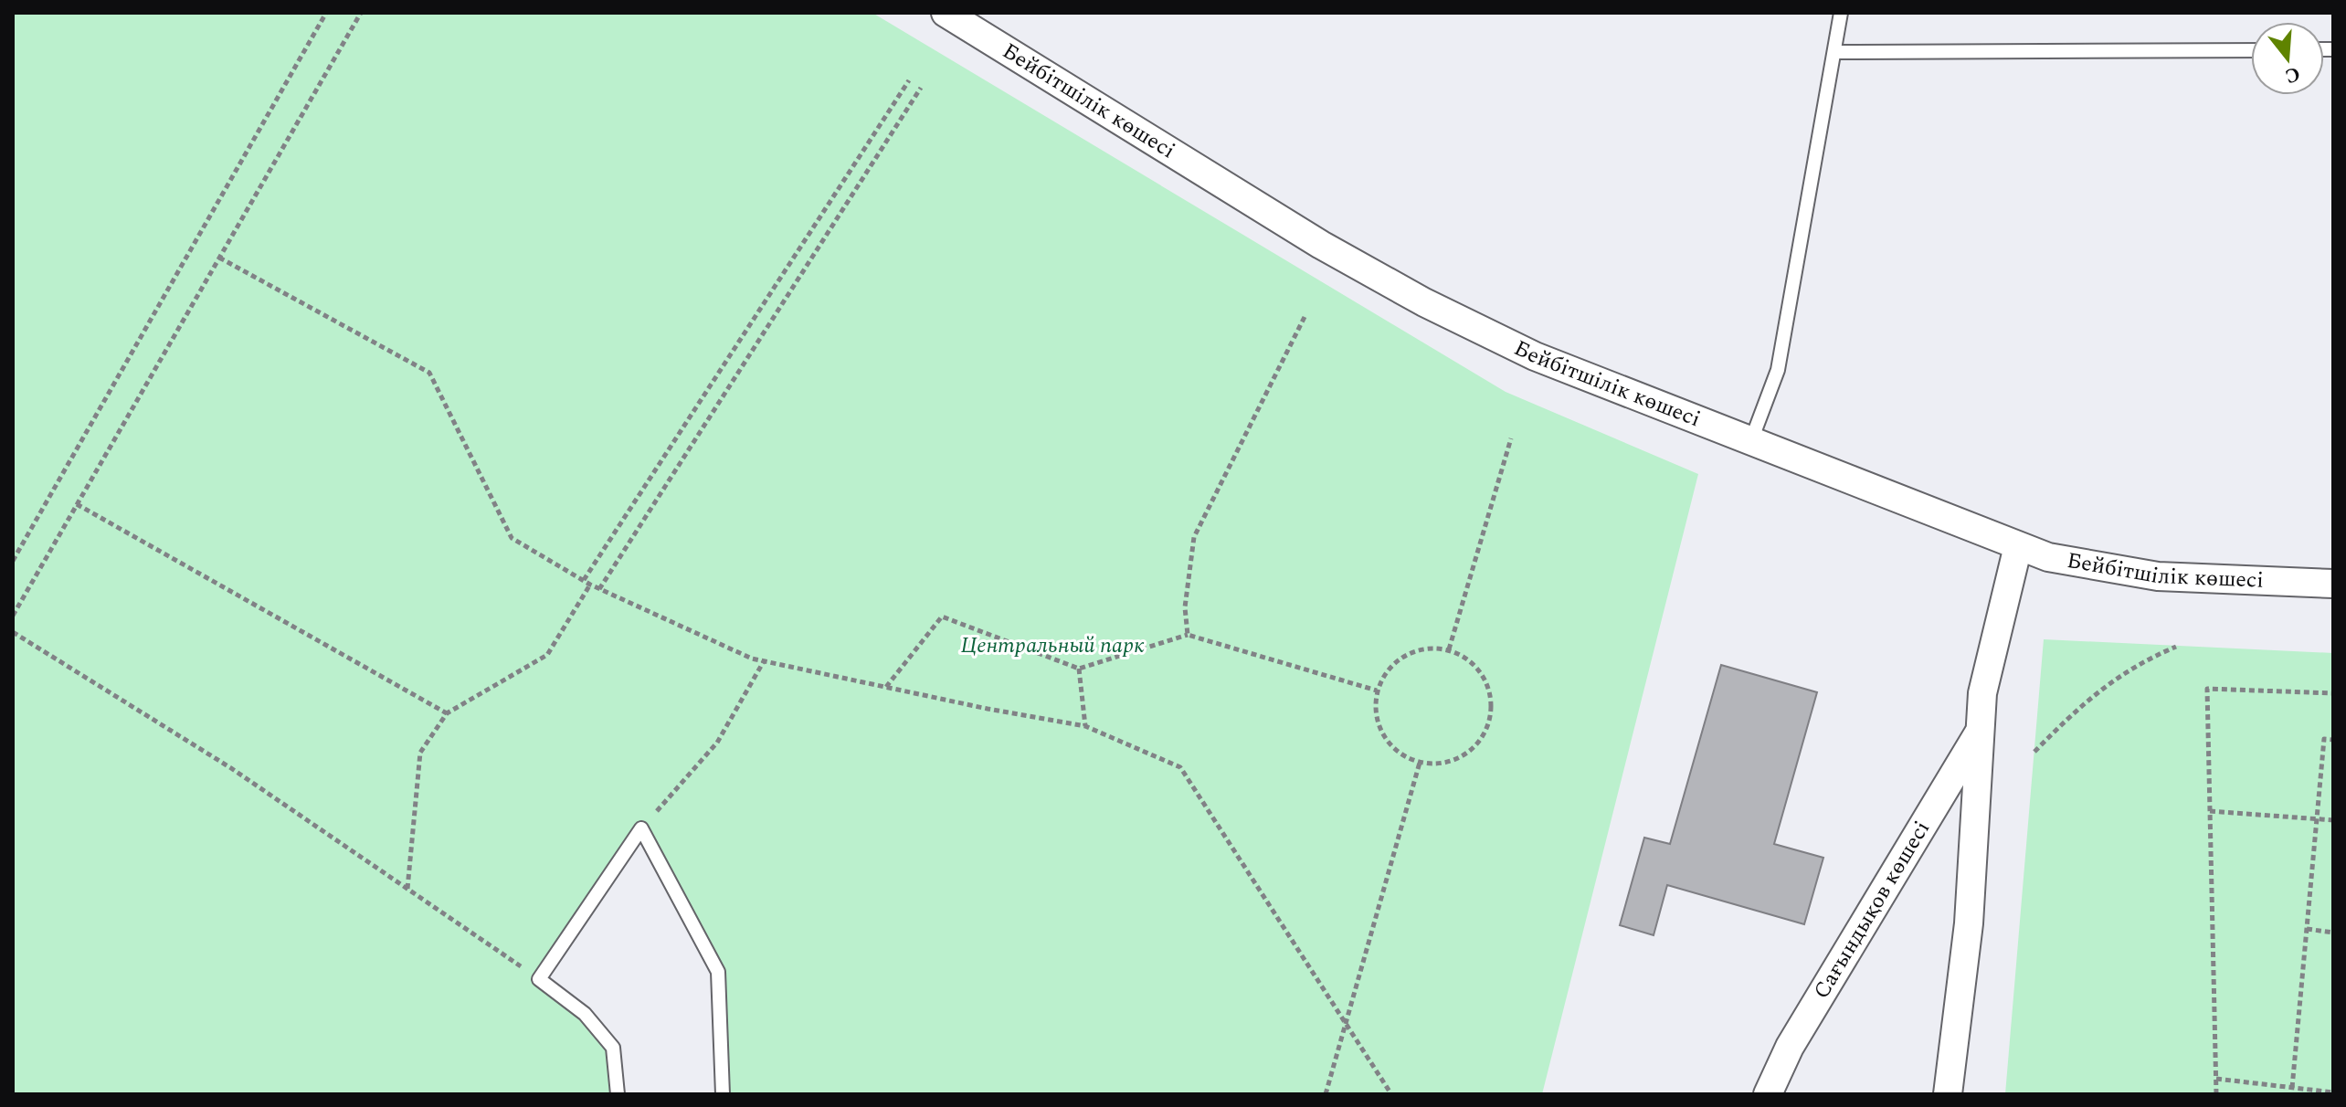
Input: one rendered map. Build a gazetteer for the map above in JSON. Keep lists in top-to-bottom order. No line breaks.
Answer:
{"streets":{"street":["Бейбітшілік көшесі","Сағындықов көшесі"]},"crossings":[["Бейбітшілік көшесі","Сағындықов көшесі"]],"parks":["Центральный парк"],"north":"bottom"}
